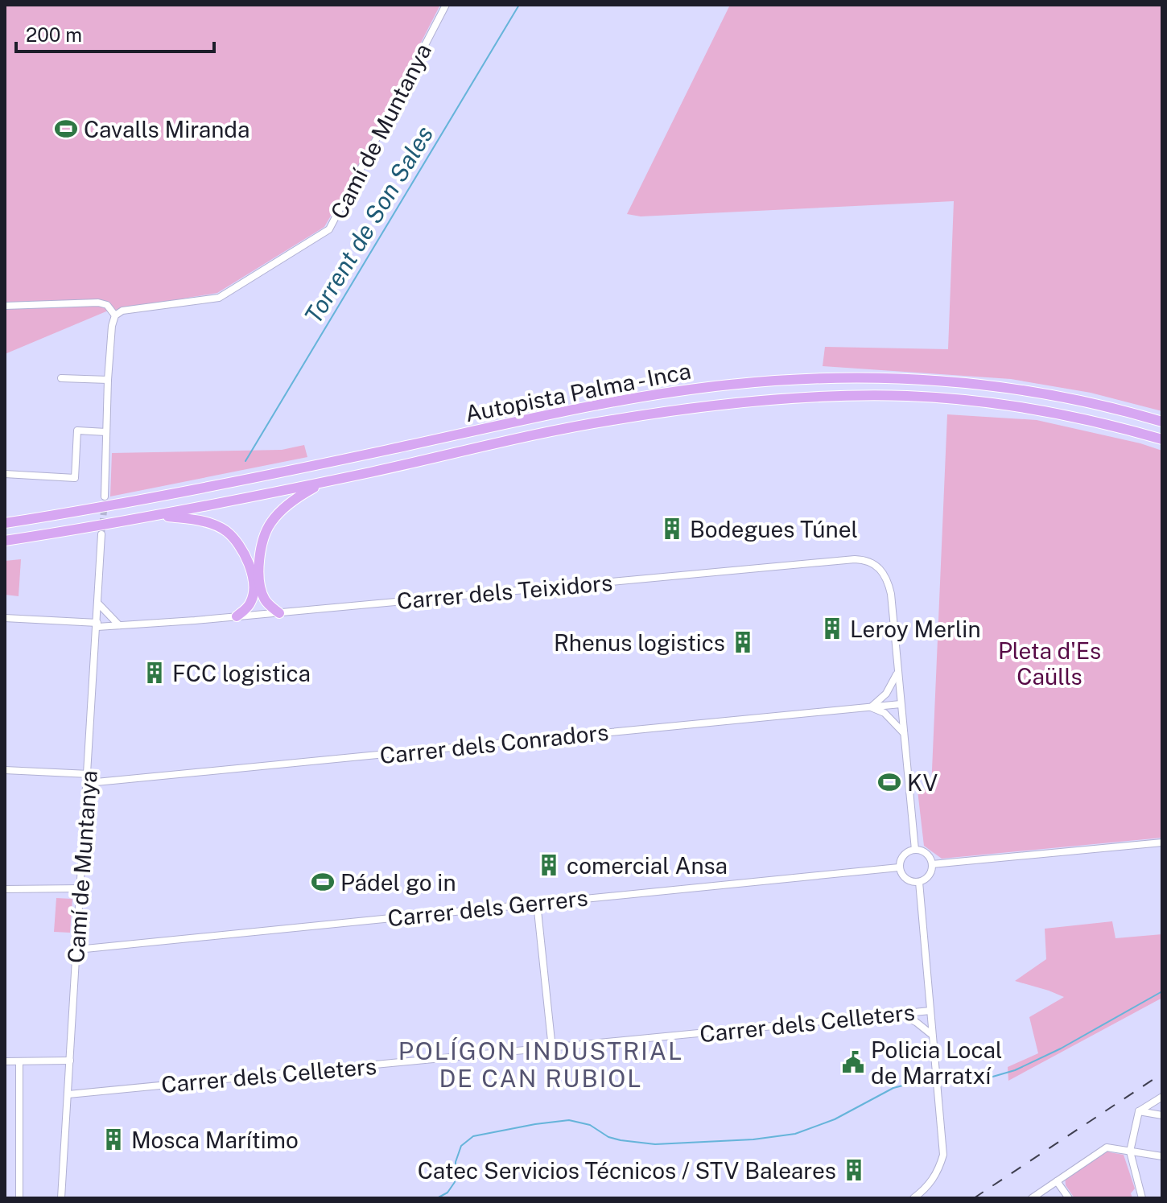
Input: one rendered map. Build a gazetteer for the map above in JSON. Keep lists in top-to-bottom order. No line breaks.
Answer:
{"streets":{"highway":["Autopista Palma - Inca"],"street":["Camí de Muntanya","Carrer dels Teixidors","Carrer dels Conradors","Carrer dels Gerrers","Carrer dels Celleters"]},"crossings":[["Camí de Muntanya","Carrer dels Teixidors"],["Camí de Muntanya","Carrer dels Conradors"],["Camí de Muntanya","Carrer dels Gerrers"],["Camí de Muntanya","Carrer dels Celleters"]],"districts":["POLÍGON INDUSTRIAL DE CAN RUBIOL"],"water":["Torrent de Son Sales"],"parks":["Pleta d'Es Caülls"],"places":{"sports":["Cavalls Miranda","KV","Pádel go in"],"building":["Bodegues Túnel","Leroy Merlin","Rhenus logistics","FCC logistica","comercial Ansa","Mosca Marítimo","Catec Servicios Técnicos / STV Baleares"],"public building":["Policia Local de Marratxí"]},"scale_bar":"200 m"}
